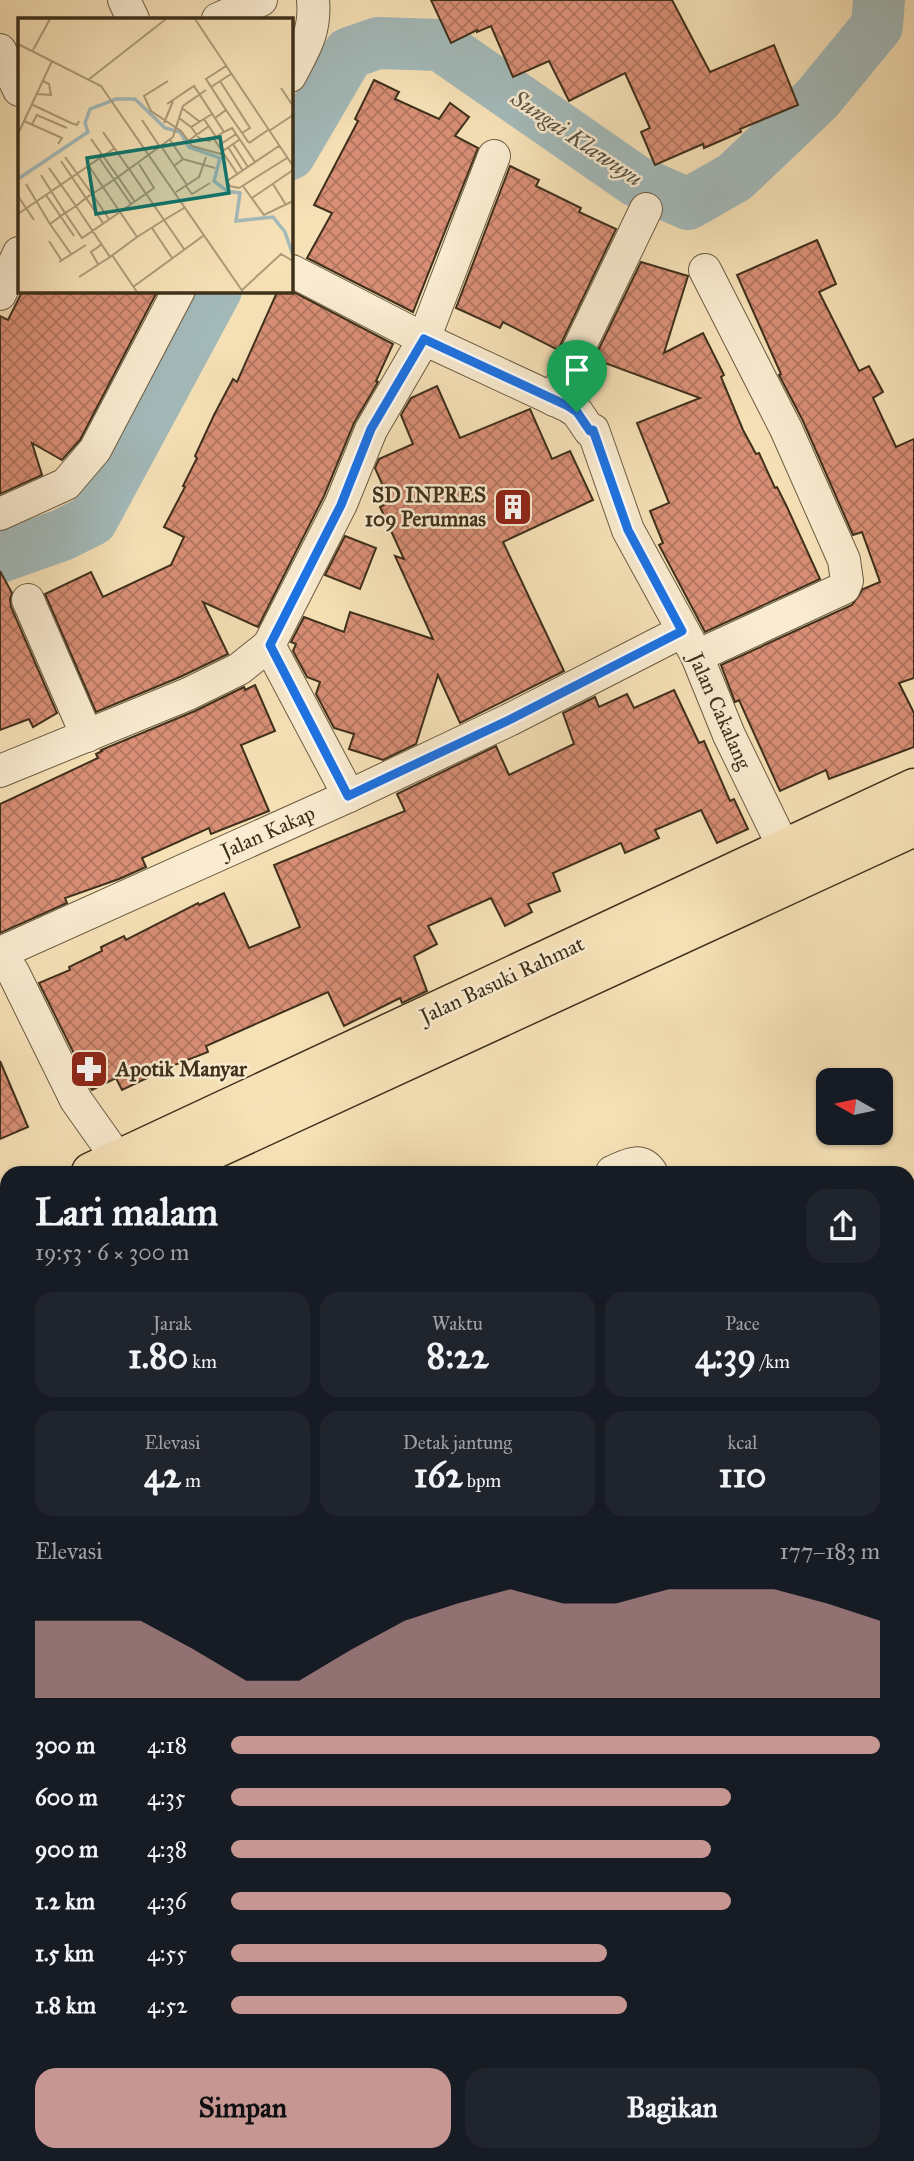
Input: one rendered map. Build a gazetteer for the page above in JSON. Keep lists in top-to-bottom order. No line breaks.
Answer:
{"streets":{"highway":["Jalan Basuki Rahmat"],"street":["Jalan Cakalang","Jalan Kakap"]},"crossings":[["Jalan Cakalang","Jalan Kakap"],["Jalan Cakalang","Jalan Basuki Rahmat"]],"water":["Sungai Klawuyu"],"places":{"building":["SD INPRES 109 Perumnas"],"pharmacy":["Apotik Manyar"]},"north":"left","page":{"heading":["Lari malam","19:53 · 6 × 300 m"],"stats":[["Jarak","1.80 km"],["Waktu","8:22"],["Pace","4:39 /km"],["Elevasi","42 m"],["Detak jantung","162 bpm"],["kcal","110"]],"chart":["Elevasi","177–183 m"],"list":[{"name":"300 m","note":"4:18"},{"name":"600 m","note":"4:35"},{"name":"900 m","note":"4:38"},{"name":"1.2 km","note":"4:36"},{"name":"1.5 km","note":"4:55"},{"name":"1.8 km","note":"4:52"}],"buttons":["Simpan","Bagikan"]}}
